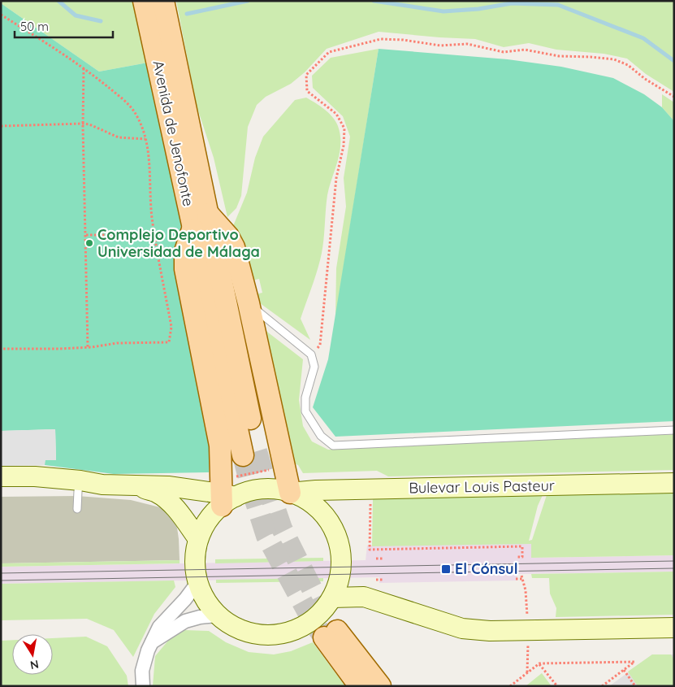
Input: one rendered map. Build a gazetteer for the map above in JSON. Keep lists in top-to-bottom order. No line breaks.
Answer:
{"streets":{"main road":["Avenida de Jenofonte"],"street":["Bulevar Louis Pasteur"]},"places":{"other":["Complejo Deportivo Universidad de Málaga"],"transit":["El Cónsul"]},"scale_bar":"50 m","north":"bottom"}
